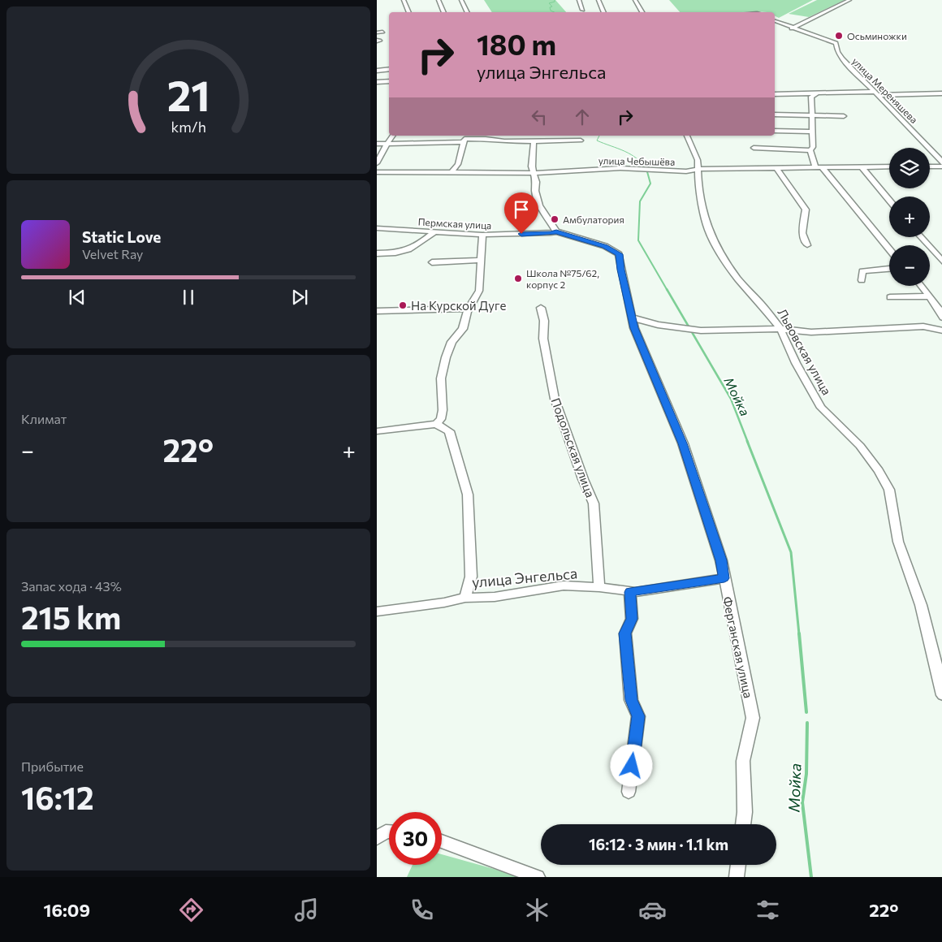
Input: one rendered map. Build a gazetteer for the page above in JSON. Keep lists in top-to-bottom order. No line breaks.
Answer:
{"streets":{"street":["улица Мереняшева","улица Чебышёва","Пермская улица","Львовская улица","Подольская улица","улица Энгельса","Ферганская улица"]},"crossings":[["улица Чебышёва","Львовская улица"],["Пермская улица","Ферганская улица"],["Подольская улица","улица Энгельса"],["улица Энгельса","Ферганская улица"]],"water":["Мойка"],"places":["Осьминожки","Амбулатория","Школа №75/62, корпус 2","На Курской Дуге"],"page":{"turn":["180 m","улица Энгельса"],"map_buttons":["+","−"],"song":["Static Love","Velvet Ray"],"tile":["Климат",["Запас хода · 43%","215 km"],["Прибытие","16:12"]],"heat":["−","22°","+"],"limit":"30","trip":"16:12 · 3 мин · 1.1 km","tabs":["16:09","22°"],"gauge":["21","km/h"]}}
